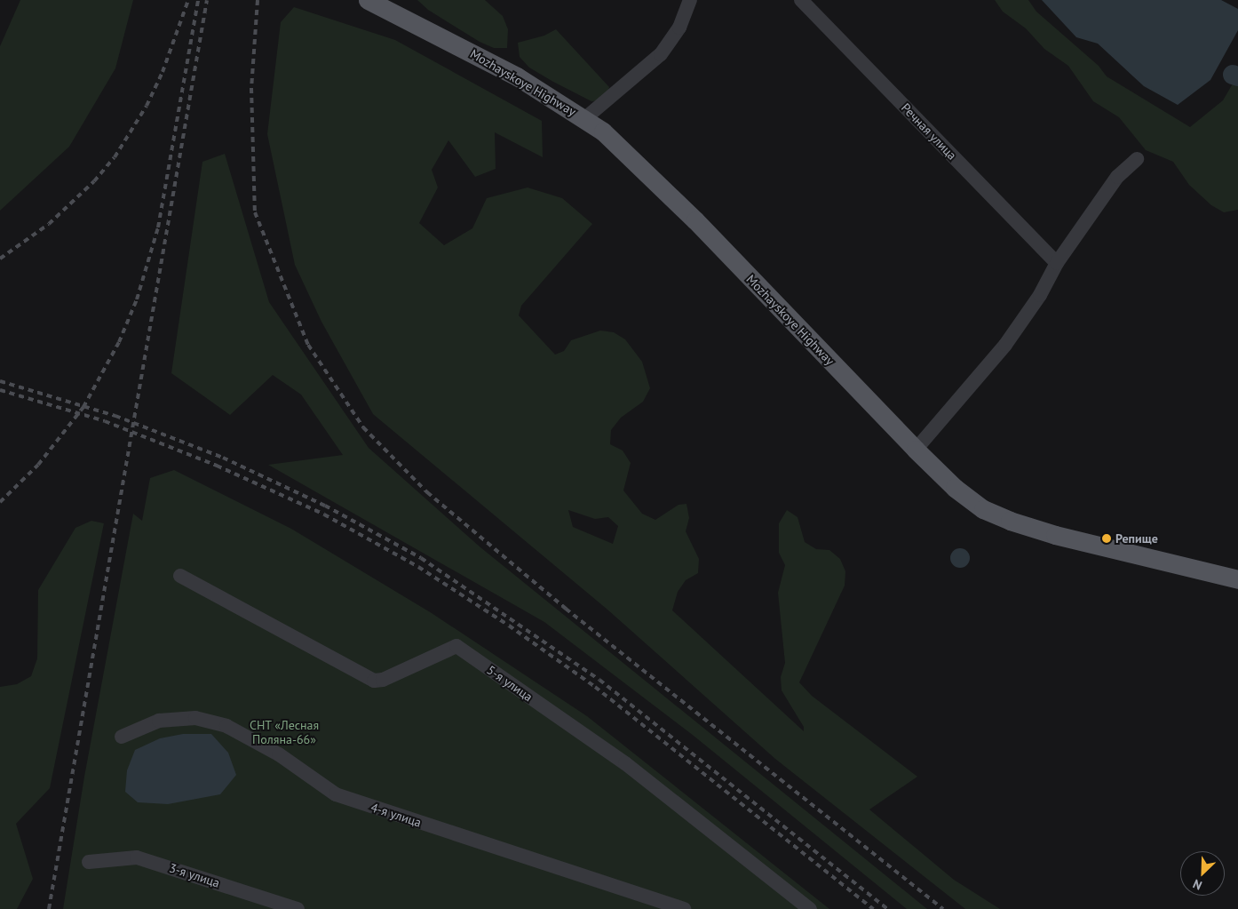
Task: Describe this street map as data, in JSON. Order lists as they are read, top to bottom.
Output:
{
  "streets": {
    "main road": ["Mozhayskoye Highway"],
    "street": [
      "Речная улица",
      "5-я улица",
      "4-я улица",
      "3-я улица"
    ]
  },
  "parks": ["СНТ «Лесная Поляна-66»"],
  "places": ["Репище"],
  "north": "bottom left"
}
